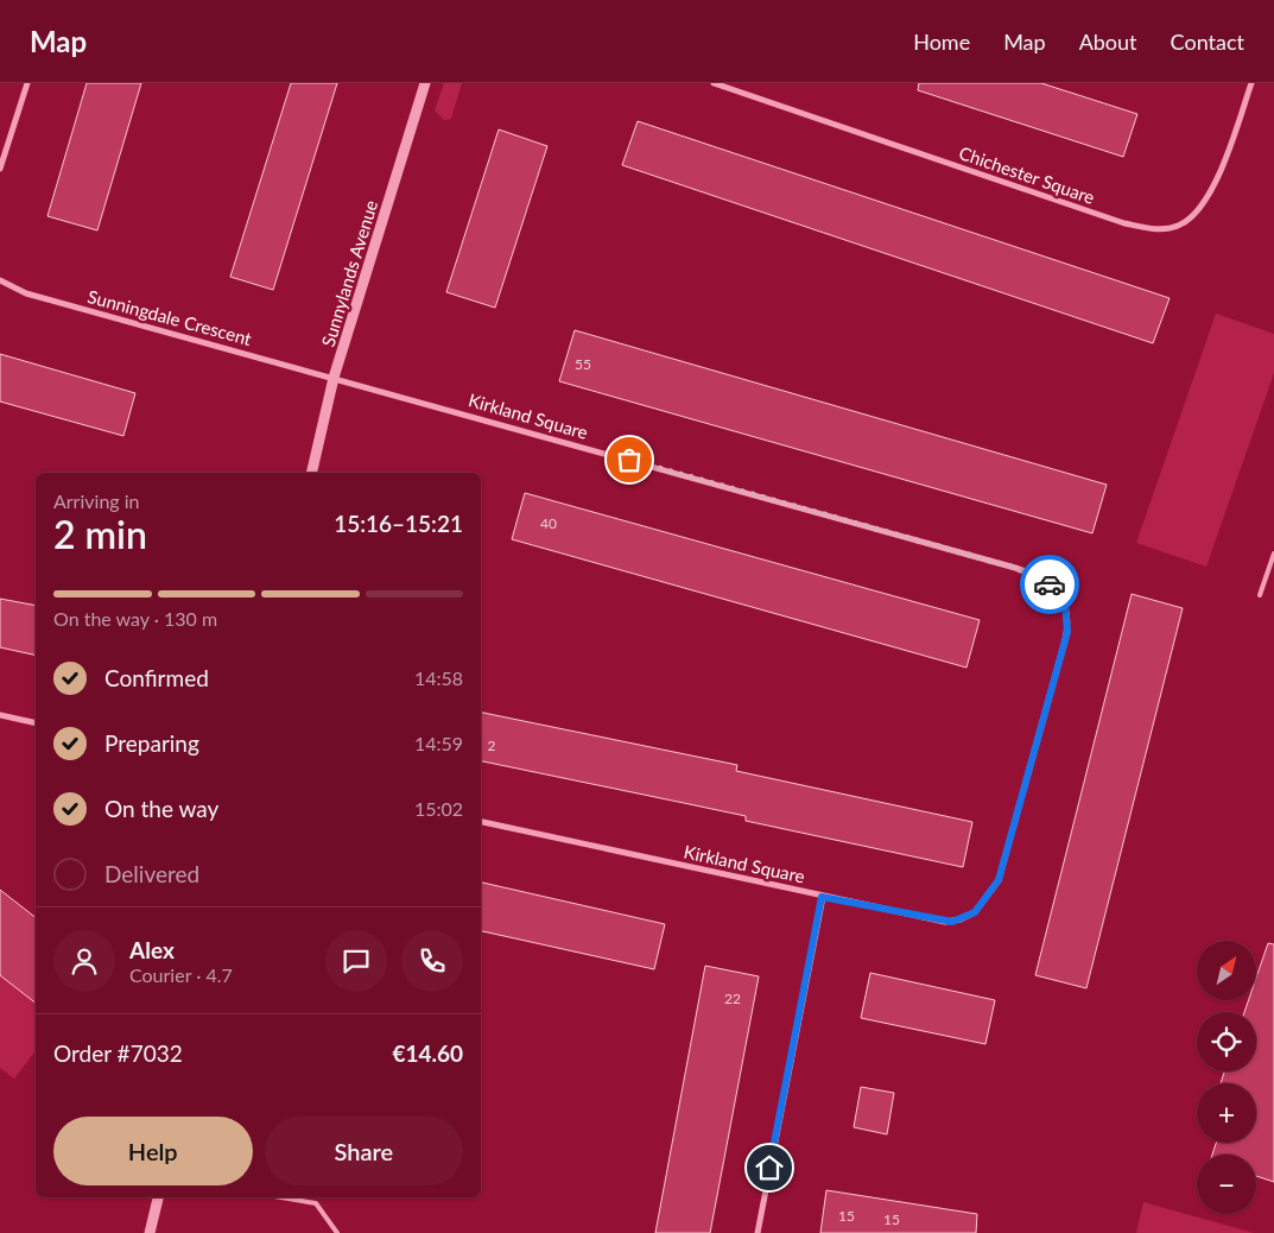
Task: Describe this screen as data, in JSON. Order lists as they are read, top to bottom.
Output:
{
  "streets": {
    "street": [
      "Chichester Square",
      "Sunnylands Avenue",
      "Sunningdale Crescent",
      "Kirkland Square"
    ]
  },
  "crossings": [
    ["Sunnylands Avenue", "Sunningdale Crescent"],
    ["Sunnylands Avenue", "Kirkland Square"],
    ["Sunningdale Crescent", "Kirkland Square"]
  ],
  "house_numbers": [
    "55",
    "40",
    "2",
    "22",
    "15",
    "15"
  ],
  "north": "top right",
  "page": {
    "header": "Map",
    "nav": [
      "Home",
      "Map",
      "About",
      "Contact"
    ],
    "heading": ["2 min", "Arriving in", "15:16–15:21"],
    "panel": [
      "Alex",
      "Courier · 4.7",
      "Order #7032",
      "€14.60"
    ],
    "bar": "On the way · 130 m",
    "list": [
      ["Confirmed", "14:58"],
      ["Preparing", "14:59"],
      ["On the way", "15:02"],
      "Delivered"
    ],
    "map_buttons": ["+", "−"],
    "buttons": ["Help", "Share"]
  }
}
